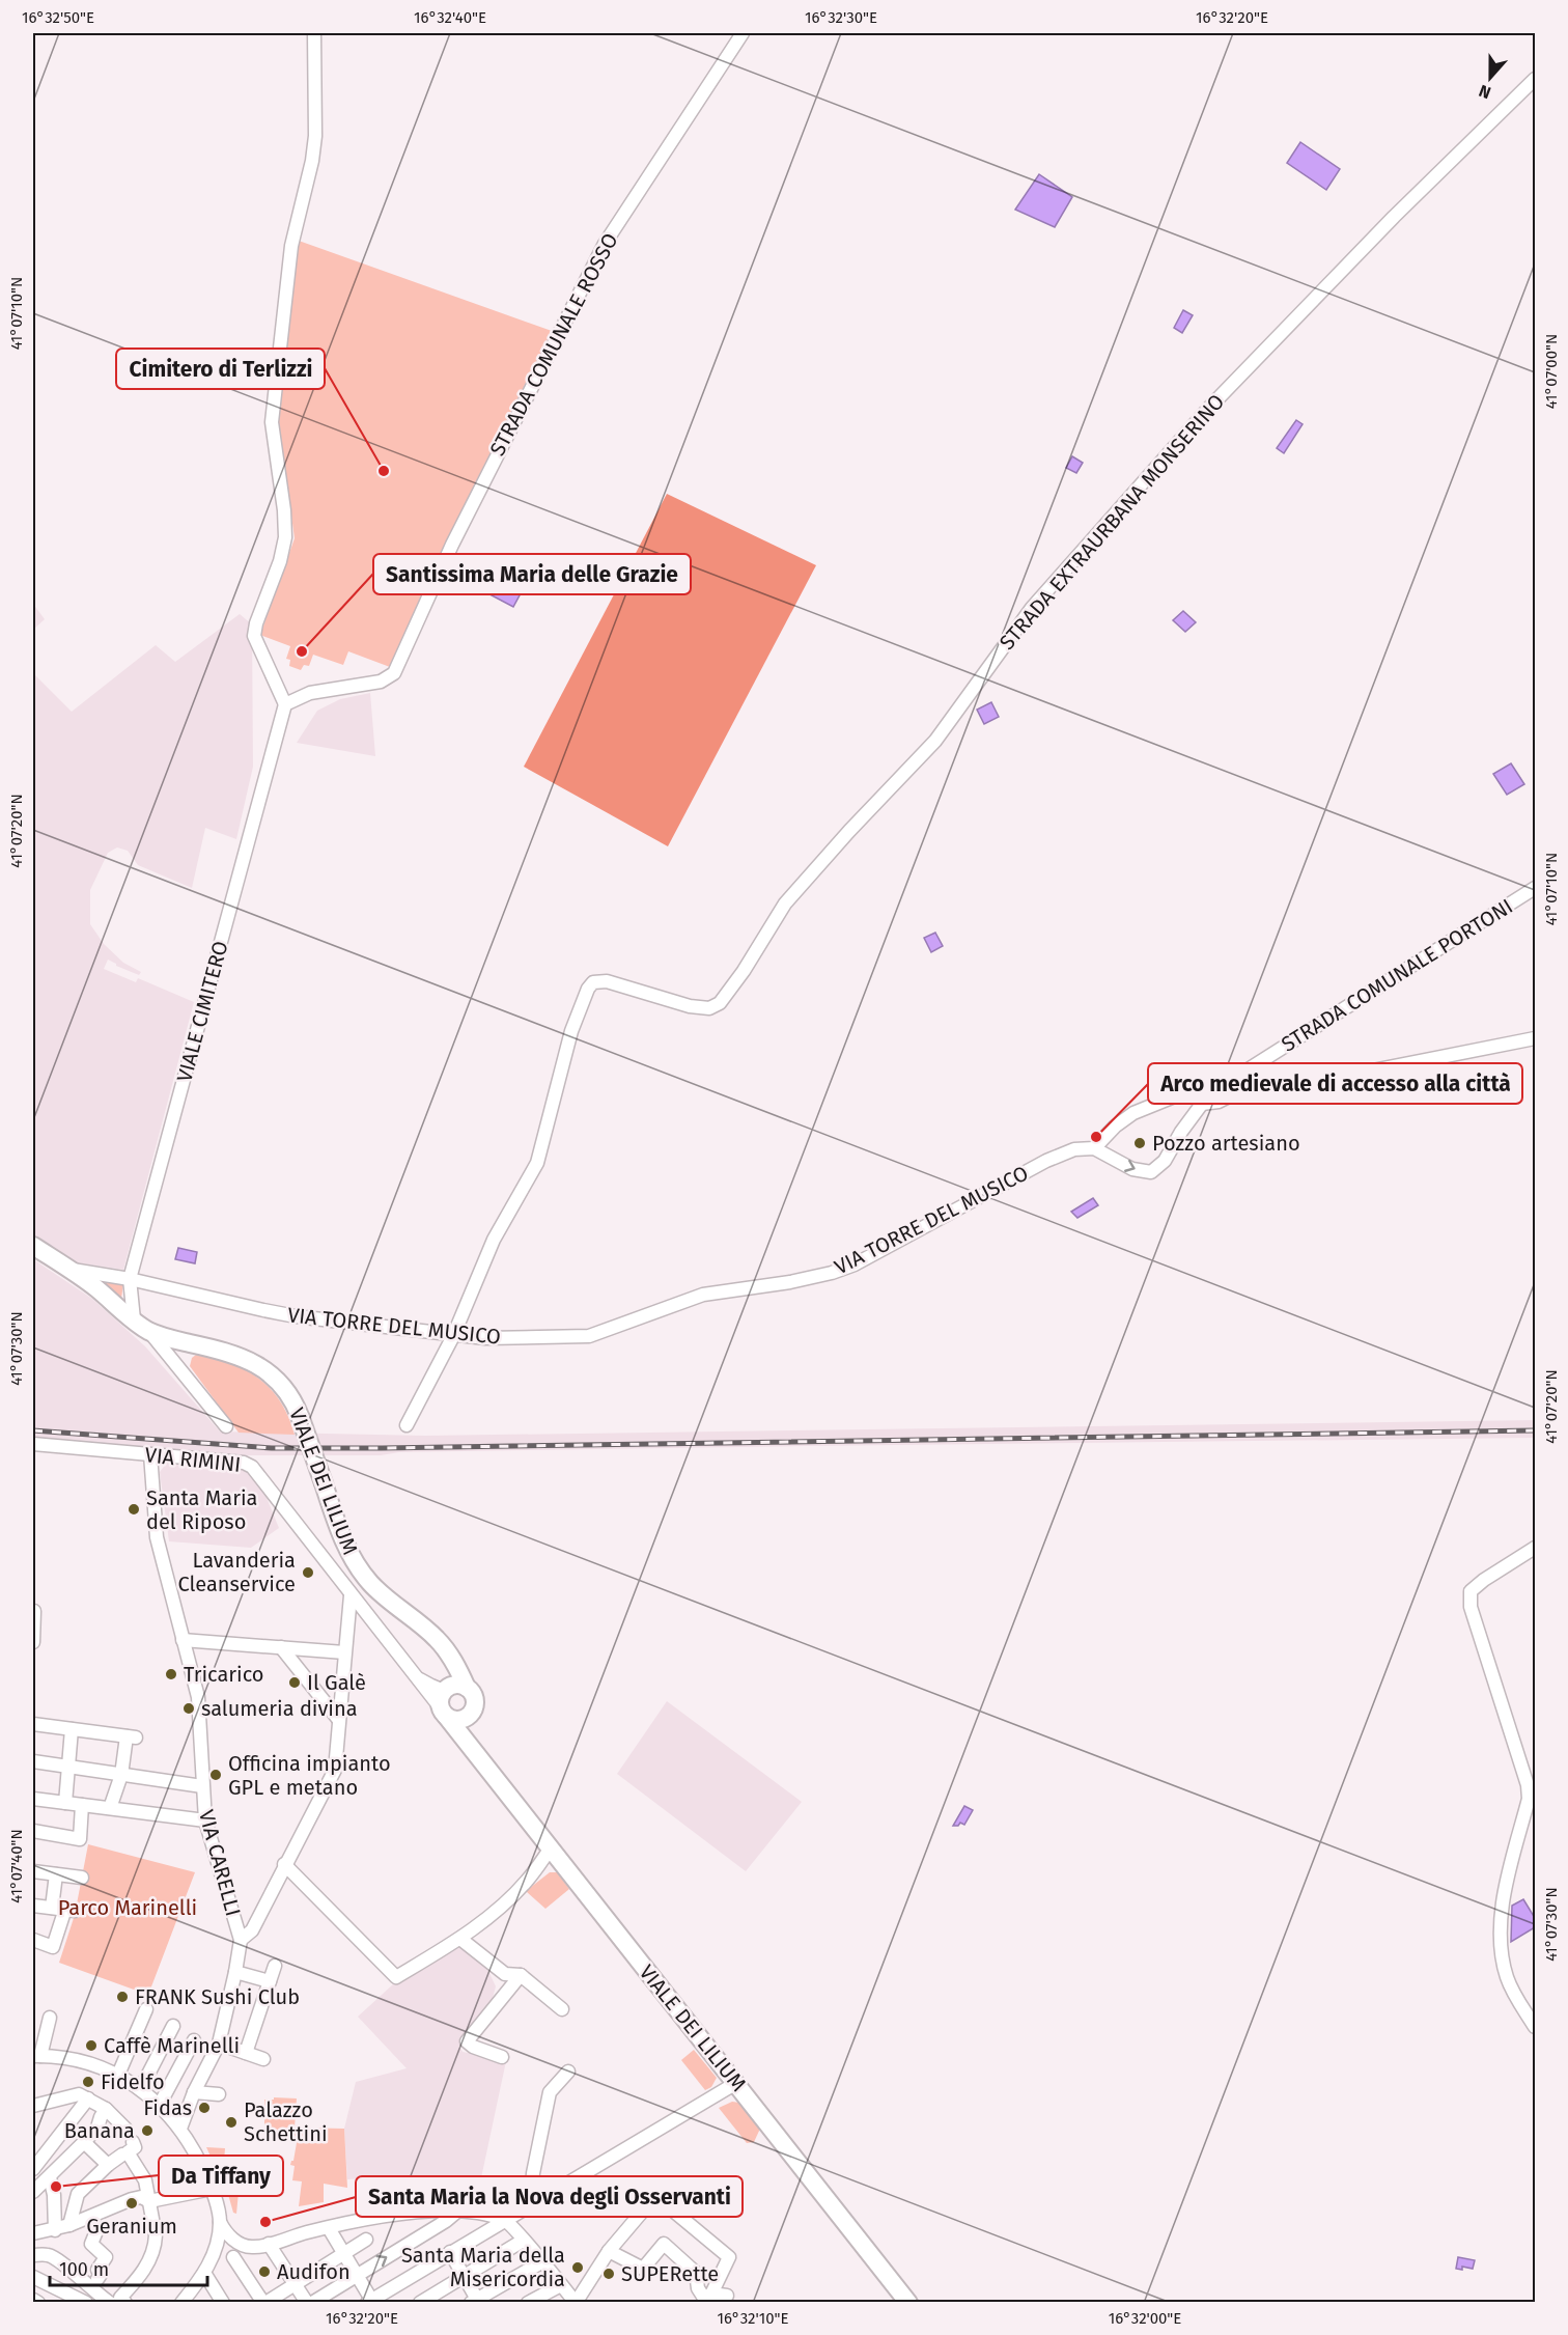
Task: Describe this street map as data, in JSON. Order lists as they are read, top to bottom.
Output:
{
  "streets": {
    "main road": ["VIALE DEI LILIUM"],
    "street": [
      "STRADA COMUNALE ROSSO",
      "STRADA EXTRAURBANA MONSERINO",
      "STRADA COMUNALE PORTONI",
      "VIALE CIMITERO",
      "VIA TORRE DEL MUSICO",
      "VIA RIMINI",
      "VIA CARELLI"
    ]
  },
  "crossings": [
    ["STRADA COMUNALE ROSSO", "VIALE CIMITERO"],
    ["STRADA EXTRAURBANA MONSERINO", "VIA TORRE DEL MUSICO"],
    ["STRADA COMUNALE PORTONI", "VIA TORRE DEL MUSICO"],
    ["VIALE CIMITERO", "VIA TORRE DEL MUSICO"],
    ["VIALE CIMITERO", "VIALE DEI LILIUM"],
    ["VIA TORRE DEL MUSICO", "VIALE DEI LILIUM"],
    ["VIA RIMINI", "VIALE DEI LILIUM"],
    ["VIA RIMINI", "VIA CARELLI"]
  ],
  "parks": ["Parco Marinelli"],
  "places": [
    "Cimitero di Terlizzi",
    "Santissima Maria delle Grazie",
    "Arco medievale di accesso alla città",
    "Pozzo artesiano",
    "Santa Maria del Riposo",
    "Lavanderia Cleanservice",
    "Tricarico",
    "Il Galè",
    "salumeria divina",
    "Officina impianto GPL e metano",
    "FRANK Sushi Club",
    "Caffè Marinelli",
    "Fidelfo",
    "Fidas",
    "Palazzo Schettini",
    "Banana",
    "Da Tiffany",
    "Geranium",
    "Santa Maria la Nova degli Osservanti",
    "Santa Maria della Misericordia",
    "Audifon",
    "SUPERette"
  ],
  "scale_bar": "100 m",
  "north": "bottom",
  "coordinates": [
    "16°32'50\"E",
    "16°32'40\"E",
    "16°32'30\"E",
    "16°32'20\"E",
    "41°07'10\"N",
    "41°07'00\"N",
    "41°07'20\"N",
    "41°07'30\"N",
    "41°07'40\"N",
    "16°32'10\"E",
    "16°32'00\"E"
  ]
}
